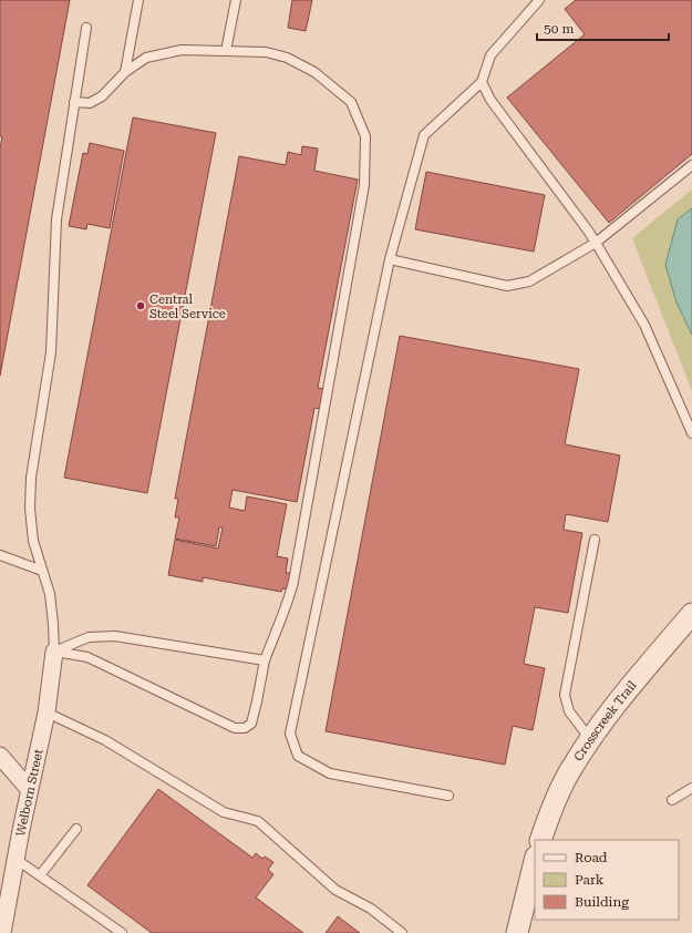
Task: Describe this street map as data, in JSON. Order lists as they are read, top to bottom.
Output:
{
  "streets": {
    "street": ["Crosscreek Trail", "Welborn Street"]
  },
  "places": ["Central Steel Service"],
  "legend": ["Road", "Park", "Building"],
  "scale_bar": "50 m"
}
